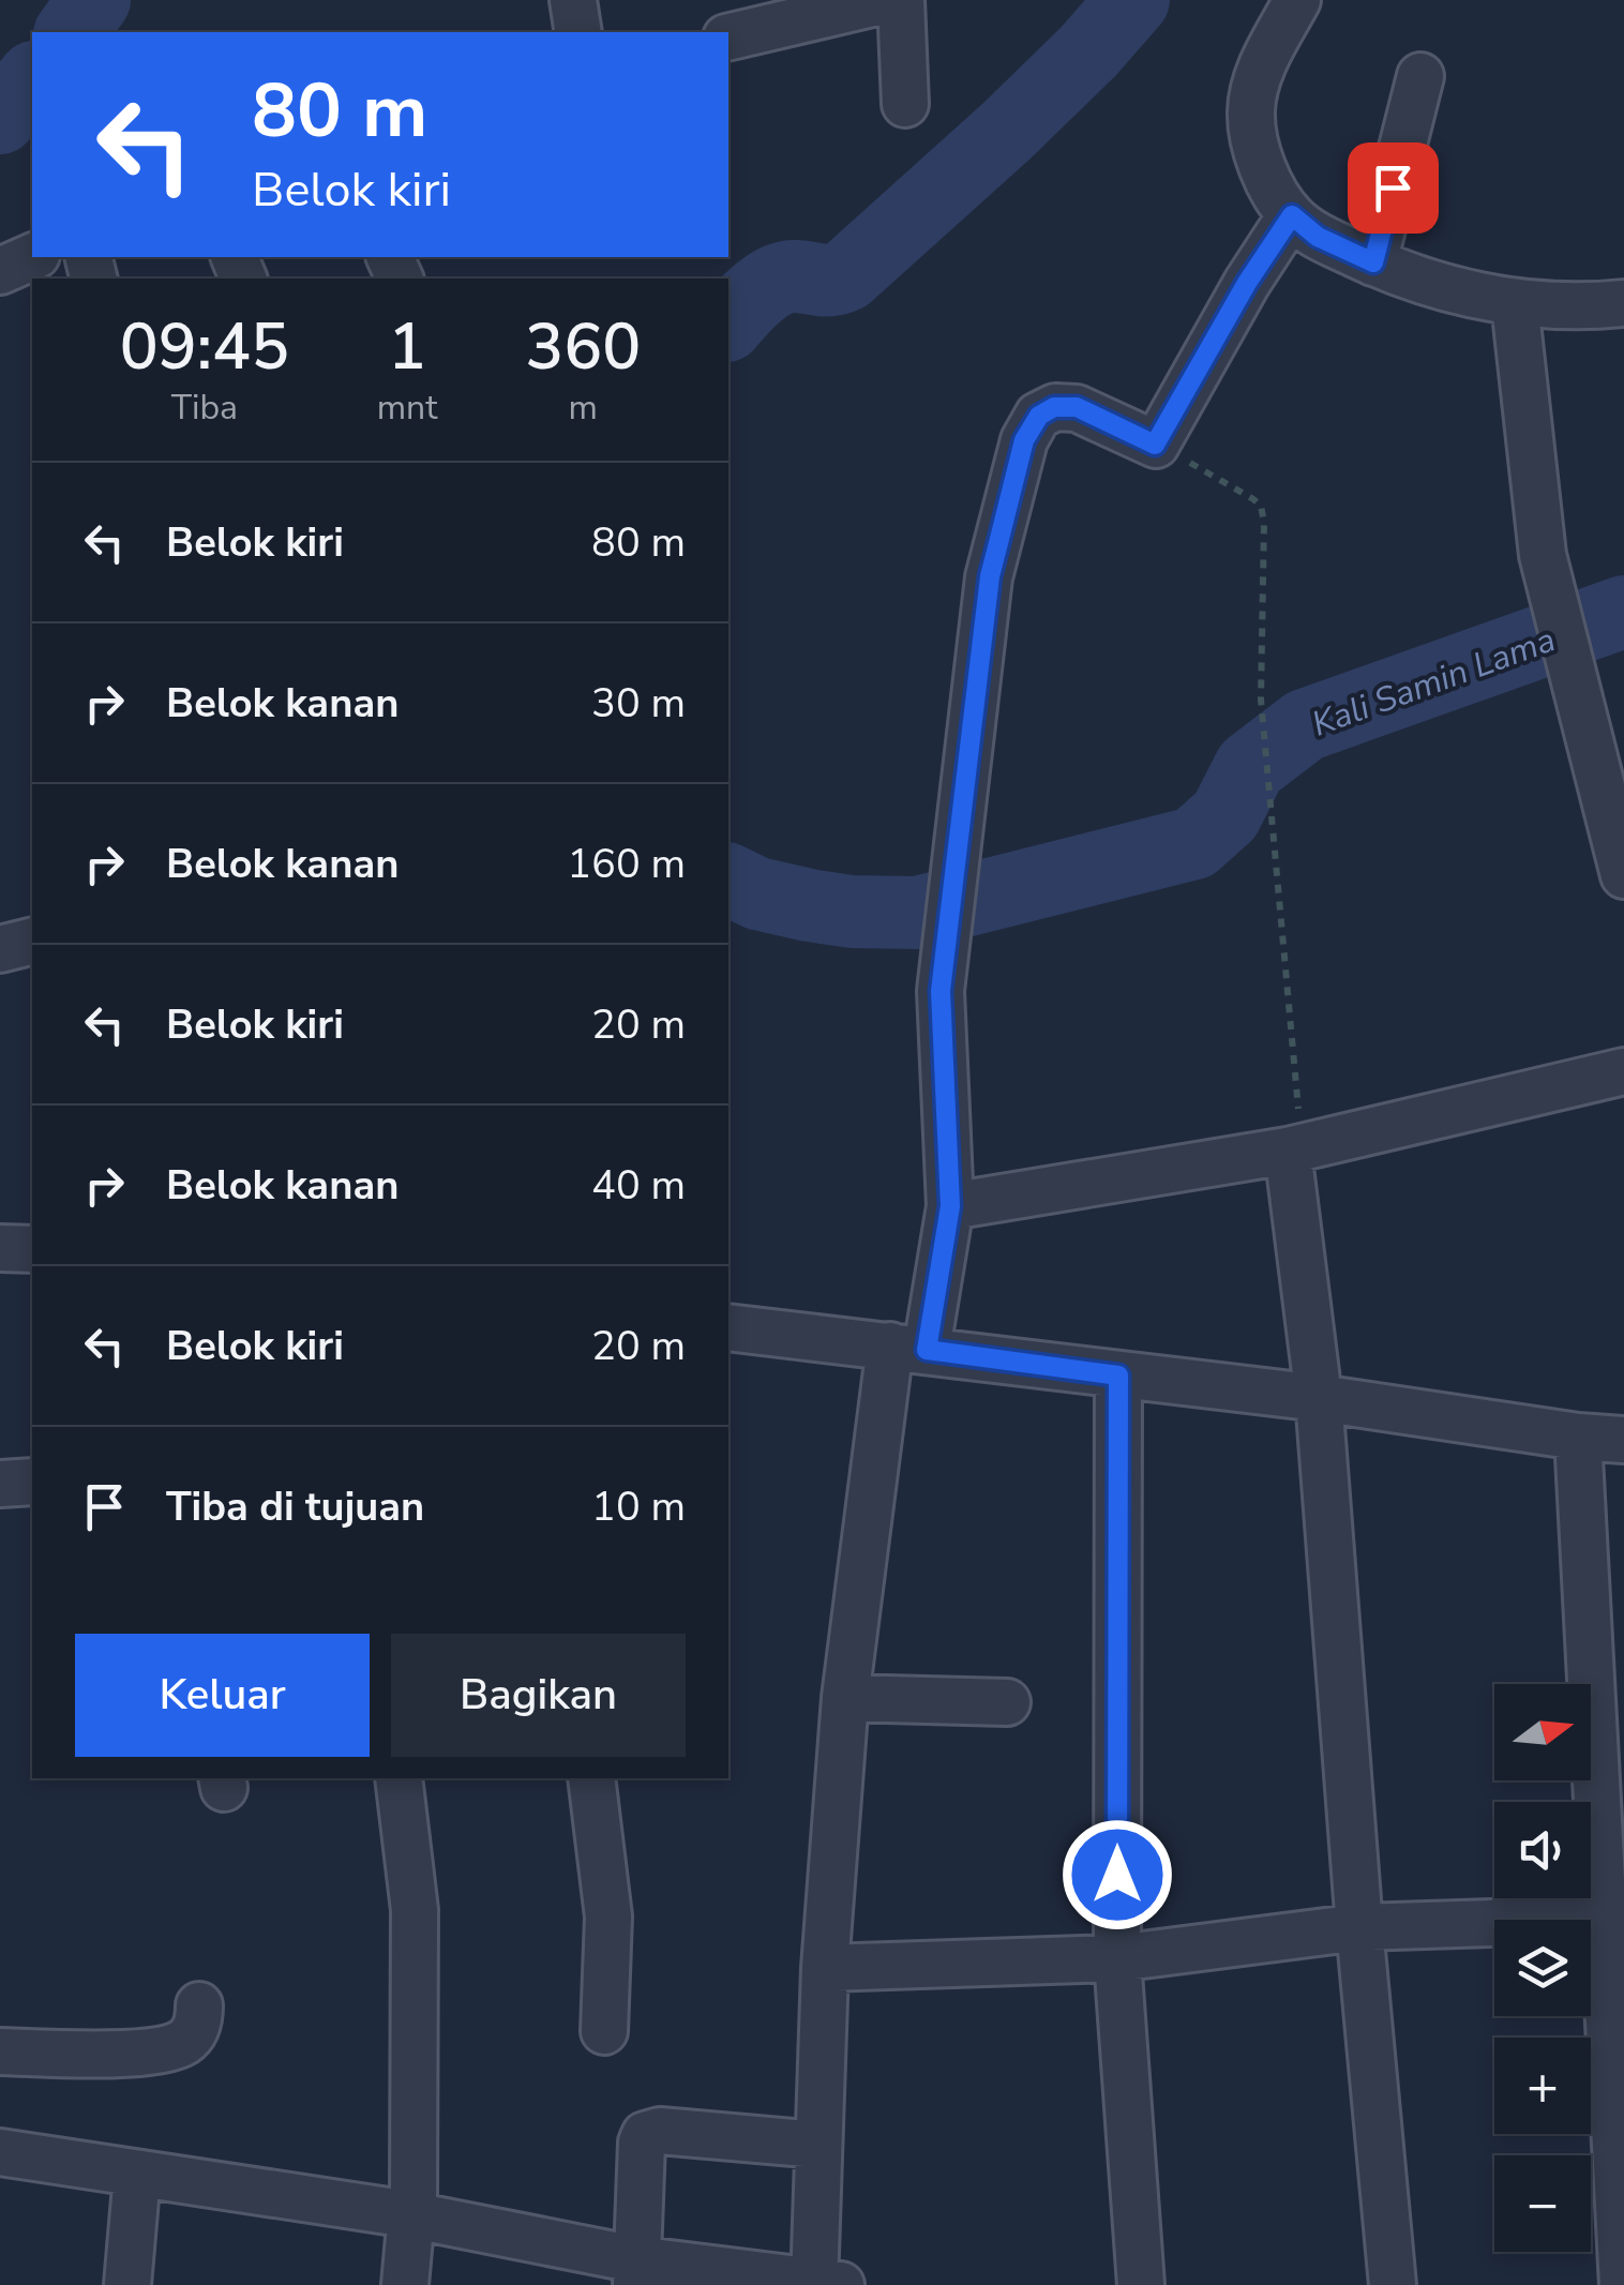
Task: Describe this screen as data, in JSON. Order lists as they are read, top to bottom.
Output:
{
  "water": ["Kali Samin Lama"],
  "north": "right",
  "page": {
    "turn": ["80 m", "Belok kiri"],
    "eta": [
      "09:45",
      "Tiba",
      "1",
      "mnt",
      "360",
      "m"
    ],
    "list": [
      {
        "name": "Belok kiri",
        "value": "80 m"
      },
      {
        "name": "Belok kanan",
        "value": "30 m"
      },
      {
        "name": "Belok kanan",
        "value": "160 m"
      },
      {
        "name": "Belok kiri",
        "value": "20 m"
      },
      {
        "name": "Belok kanan",
        "value": "40 m"
      },
      {
        "name": "Belok kiri",
        "value": "20 m"
      },
      {
        "name": "Tiba di tujuan",
        "value": "10 m"
      }
    ],
    "buttons": ["Keluar", "Bagikan"],
    "map_buttons": ["+", "−"]
  }
}
